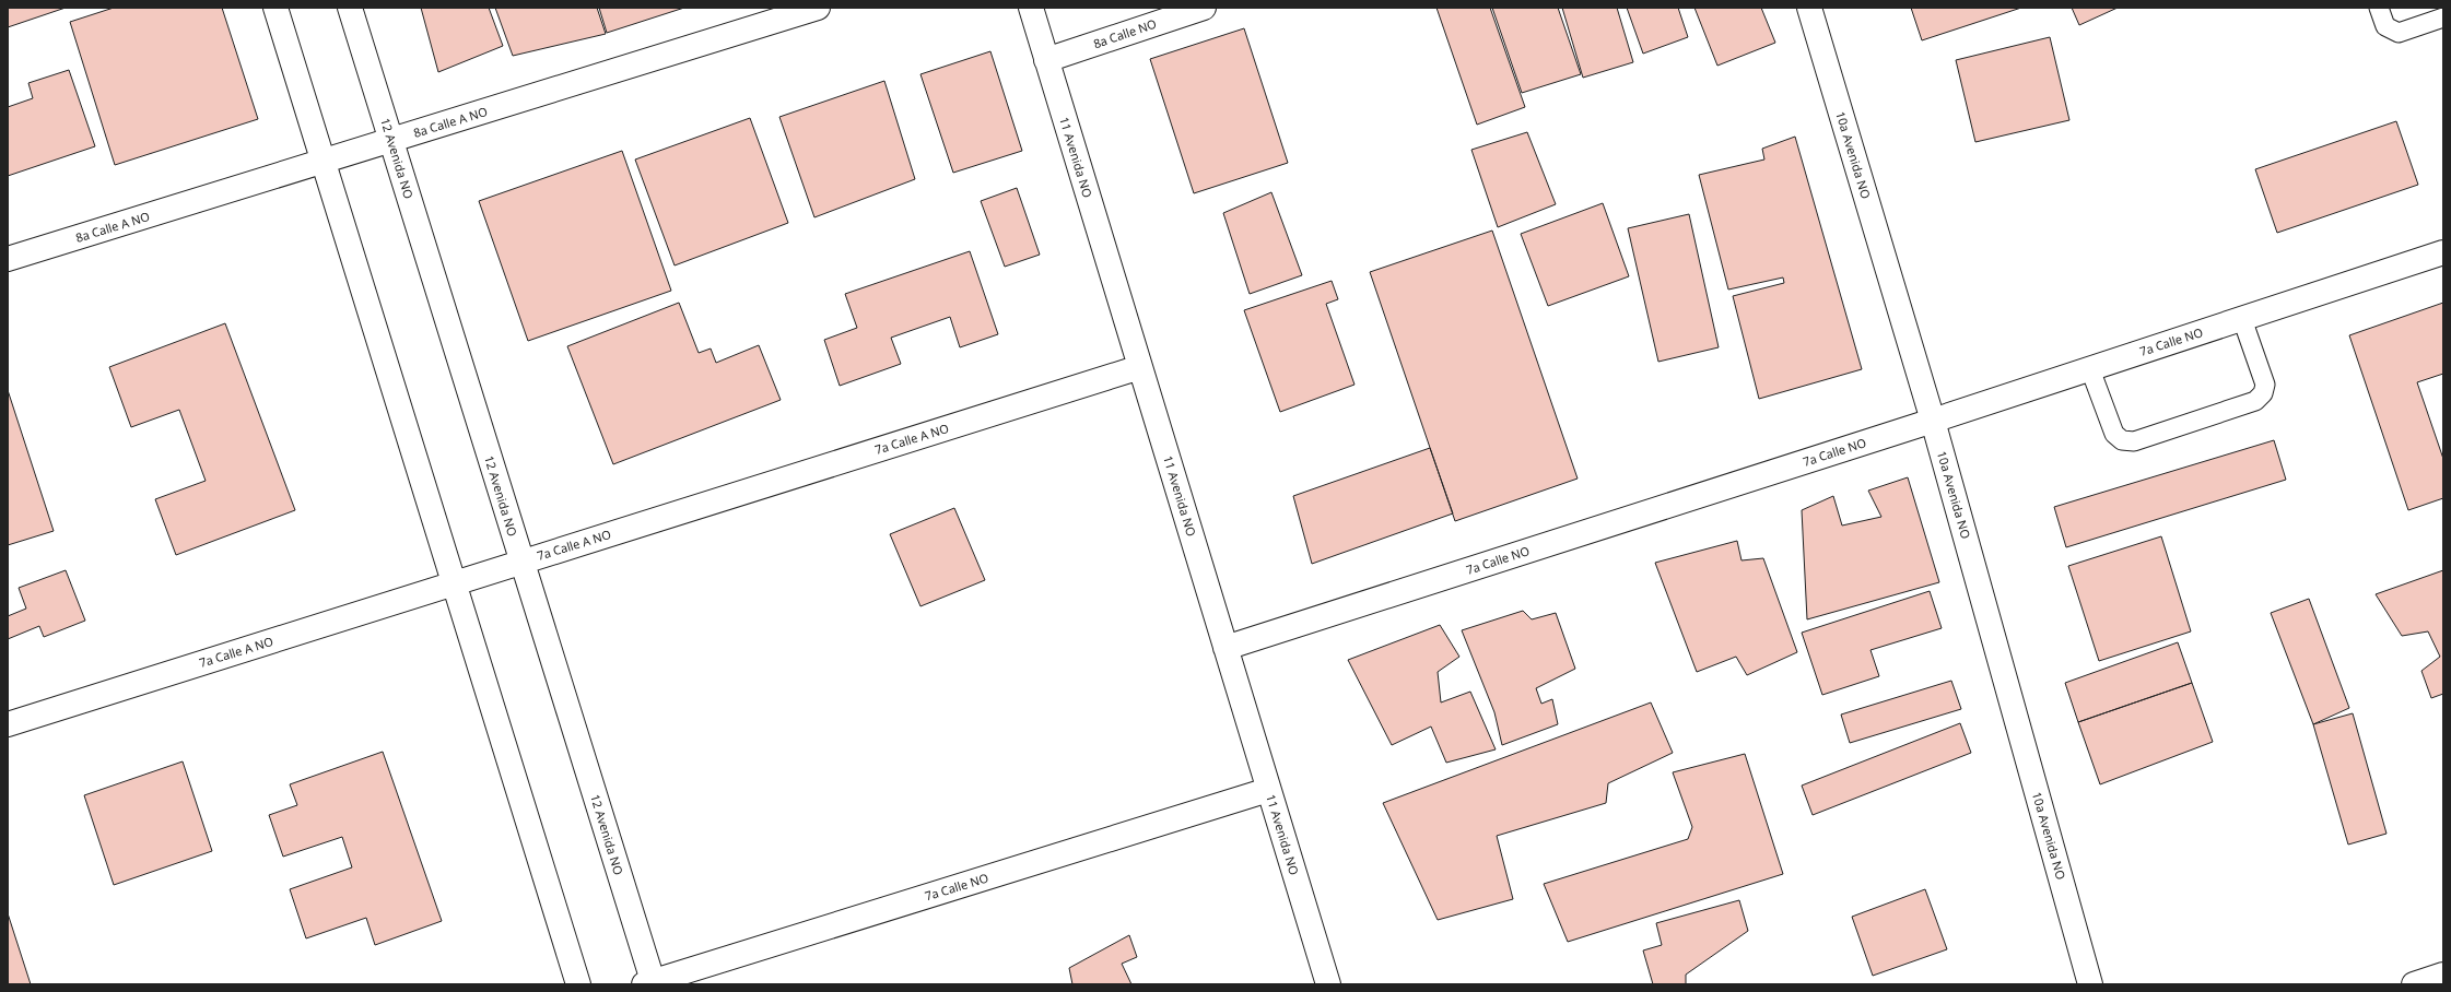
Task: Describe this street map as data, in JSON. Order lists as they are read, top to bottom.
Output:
{
  "streets": {
    "street": [
      "8a Calle NO",
      "8a Calle A NO",
      "10a Avenida NO",
      "11 Avenida NO",
      "12 Avenida NO",
      "7a Calle NO",
      "7a Calle A NO"
    ]
  },
  "crossings": [
    ["8a Calle NO", "11 Avenida NO"],
    ["8a Calle A NO", "12 Avenida NO"],
    ["10a Avenida NO", "7a Calle NO"],
    ["11 Avenida NO", "7a Calle NO"],
    ["11 Avenida NO", "7a Calle A NO"],
    ["12 Avenida NO", "7a Calle NO"],
    ["12 Avenida NO", "7a Calle A NO"]
  ]
}
